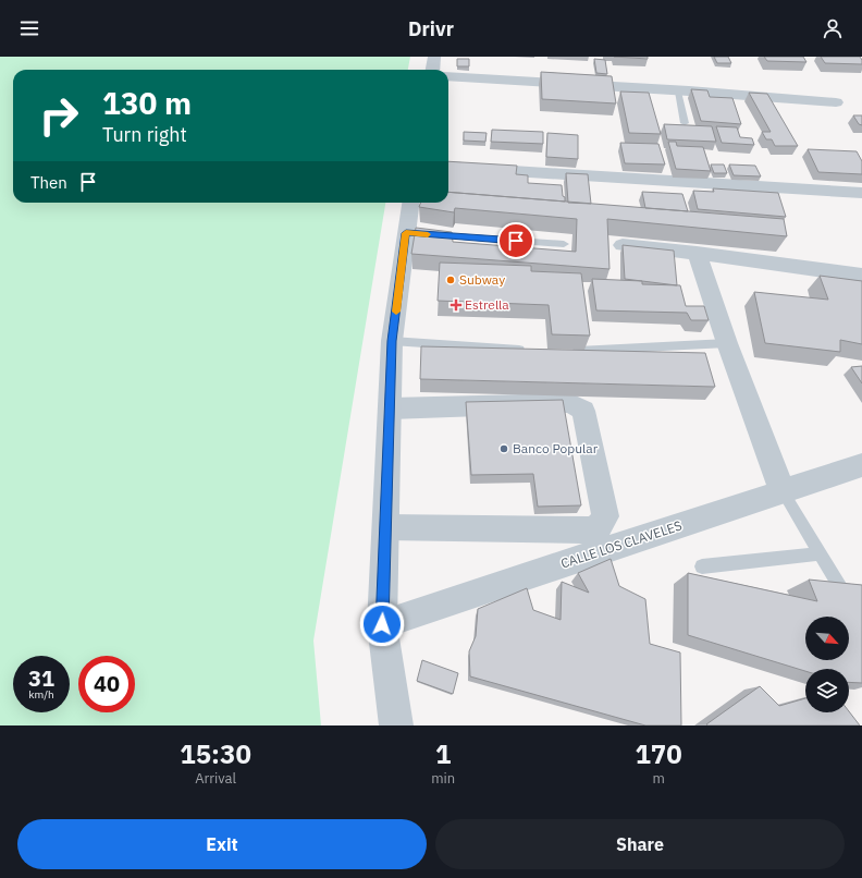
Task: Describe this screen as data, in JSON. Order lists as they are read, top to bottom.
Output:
{
  "streets": {
    "street": ["CALLE LOS CLAVELES"]
  },
  "places": {
    "other": ["Subway", "Banco Popular"],
    "health": ["Estrella"]
  },
  "north": "bottom right",
  "page": {
    "header": "Drivr",
    "turn": ["130 m", "Turn right"],
    "then": "Then",
    "speed": "31 km/h",
    "limit": "40",
    "eta": [
      "15:30",
      "Arrival",
      "1",
      "min",
      "170",
      "m"
    ],
    "buttons": ["Exit", "Share"]
  }
}
